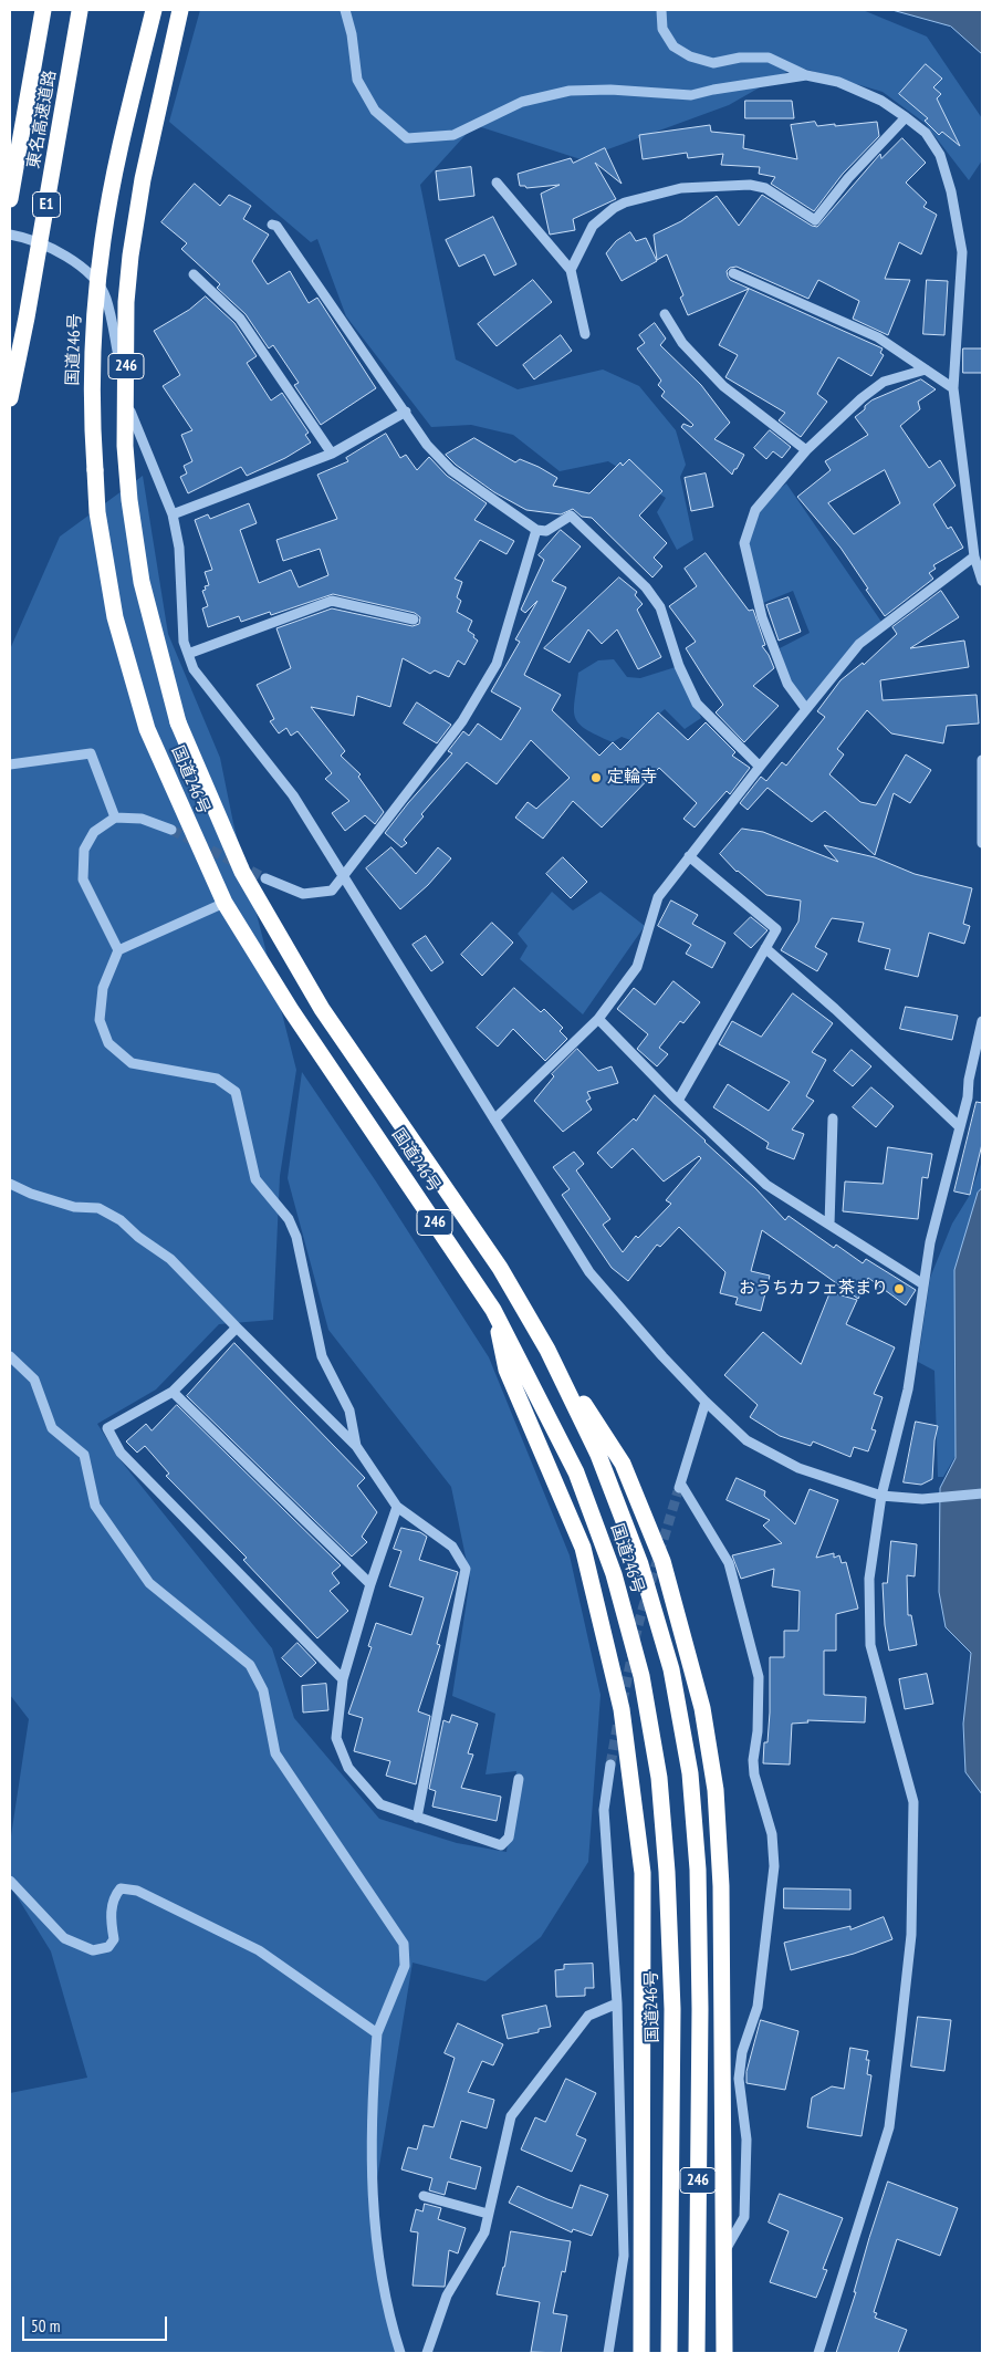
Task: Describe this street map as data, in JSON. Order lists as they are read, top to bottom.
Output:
{
  "streets": {
    "highway": [
      "東名高速道路",
      "E1",
      "国道246号",
      "246"
    ]
  },
  "places": ["定輪寺", "おうちカフェ茶まり"],
  "scale_bar": "50 m"
}
